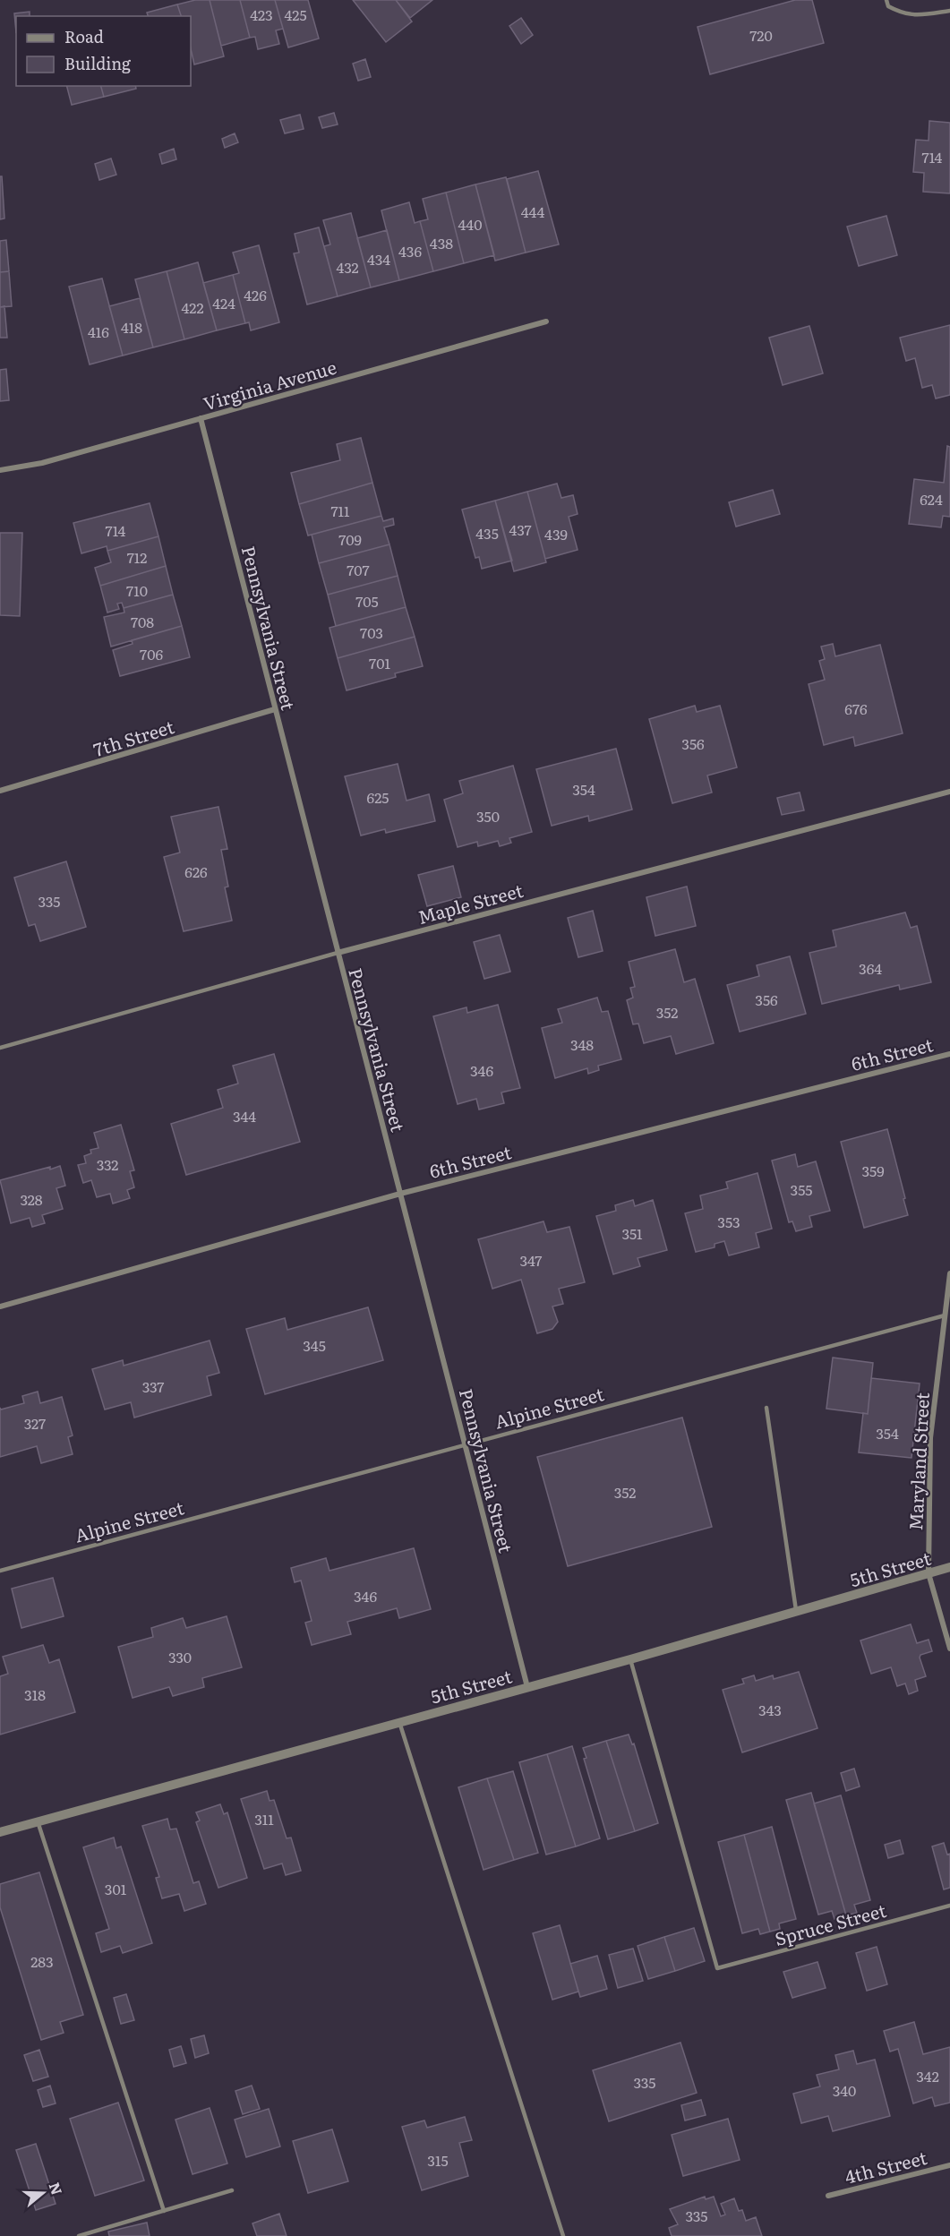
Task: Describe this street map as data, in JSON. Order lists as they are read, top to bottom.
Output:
{
  "streets": {
    "street": [
      "Virginia Avenue",
      "Pennsylvania Street",
      "7th Street",
      "Maple Street",
      "6th Street",
      "Maryland Street",
      "5th Street",
      "4th Street"
    ],
    "lane": ["Alpine Street", "Spruce Street"]
  },
  "crossings": [
    ["Virginia Avenue", "Pennsylvania Street"],
    ["Pennsylvania Street", "7th Street"],
    ["Pennsylvania Street", "Maple Street"],
    ["Pennsylvania Street", "6th Street"],
    ["Pennsylvania Street", "Alpine Street"],
    ["Pennsylvania Street", "5th Street"],
    ["Alpine Street", "Maryland Street"],
    ["Maryland Street", "5th Street"],
    ["5th Street", "Spruce Street"]
  ],
  "house_numbers": [
    "423",
    "425",
    "720",
    "714",
    "444",
    "440",
    "438",
    "436",
    "434",
    "432",
    "426",
    "424",
    "422",
    "418",
    "416",
    "624",
    "711",
    "437",
    "714",
    "435",
    "439",
    "709",
    "712",
    "707",
    "710",
    "705",
    "708",
    "703",
    "706",
    "701",
    "676",
    "356",
    "354",
    "625",
    "350",
    "626",
    "335",
    "364",
    "356",
    "352",
    "348",
    "346",
    "344",
    "332",
    "359",
    "355",
    "328",
    "353",
    "351",
    "347",
    "345",
    "337",
    "327",
    "354",
    "352",
    "346",
    "330",
    "318",
    "343",
    "311",
    "301",
    "283",
    "342",
    "335",
    "340",
    "315",
    "335"
  ],
  "legend": ["Road", "Building"],
  "north": "right"
}
